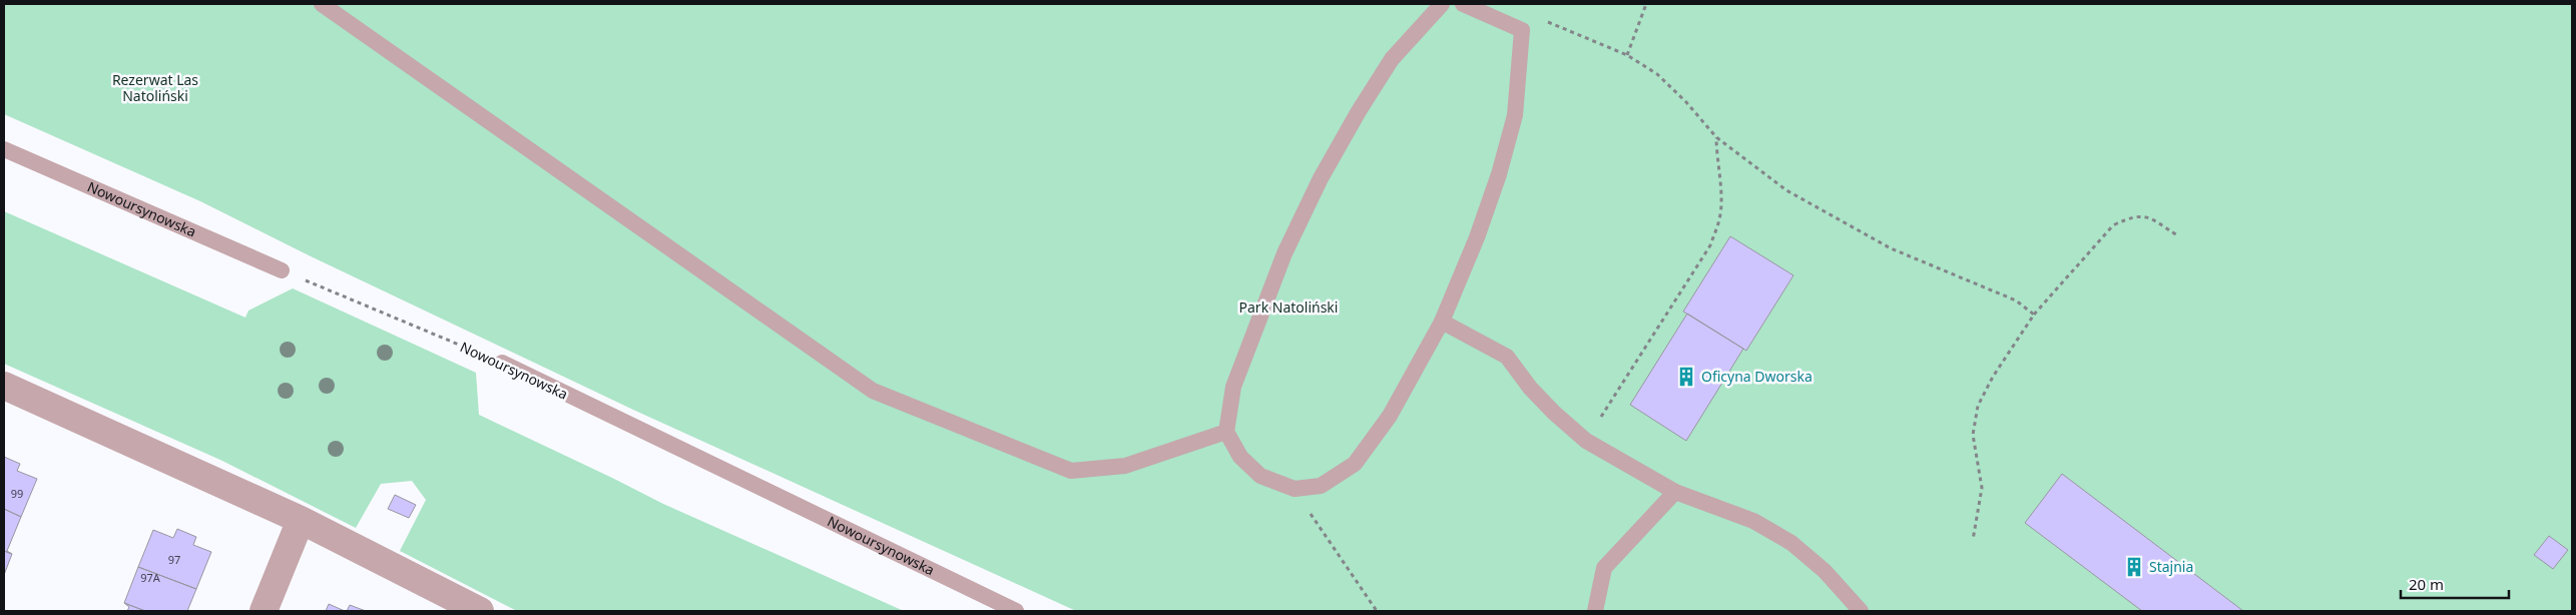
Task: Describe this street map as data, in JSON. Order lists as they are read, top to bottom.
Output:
{
  "streets": {
    "lane": ["Nowoursynowska"]
  },
  "parks": ["Rezerwat Las Natoliński", "Park Natoliński"],
  "places": {
    "building": ["Oficyna Dworska", "Stajnia"]
  },
  "house_numbers": ["99", "97", "97A"],
  "scale_bar": "20 m"
}
